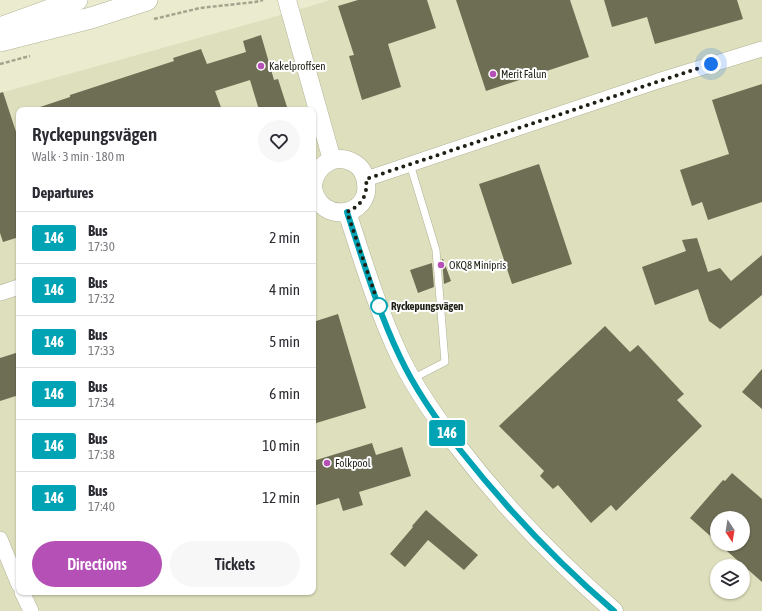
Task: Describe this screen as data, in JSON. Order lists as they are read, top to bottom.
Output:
{
  "places": [
    "Kakelproffsen",
    "Merit Falun",
    "OKQ8 Minipris",
    "Ryckepungsvägen",
    "Folkpool"
  ],
  "lines": ["bus line 146"],
  "north": "bottom",
  "page": {
    "on_map": "146",
    "heading": [
      ["Ryckepungsvägen", "Walk · 3 min · 180 m"],
      "Departures"
    ],
    "list": [
      {
        "mark": "146",
        "name": "Bus",
        "note": "17:30",
        "value": "2 min"
      },
      {
        "mark": "146",
        "name": "Bus",
        "note": "17:32",
        "value": "4 min"
      },
      {
        "mark": "146",
        "name": "Bus",
        "note": "17:33",
        "value": "5 min"
      },
      {
        "mark": "146",
        "name": "Bus",
        "note": "17:34",
        "value": "6 min"
      },
      {
        "mark": "146",
        "name": "Bus",
        "note": "17:38",
        "value": "10 min"
      },
      {
        "mark": "146",
        "name": "Bus",
        "note": "17:40",
        "value": "12 min"
      }
    ],
    "buttons": ["Directions", "Tickets"]
  }
}
